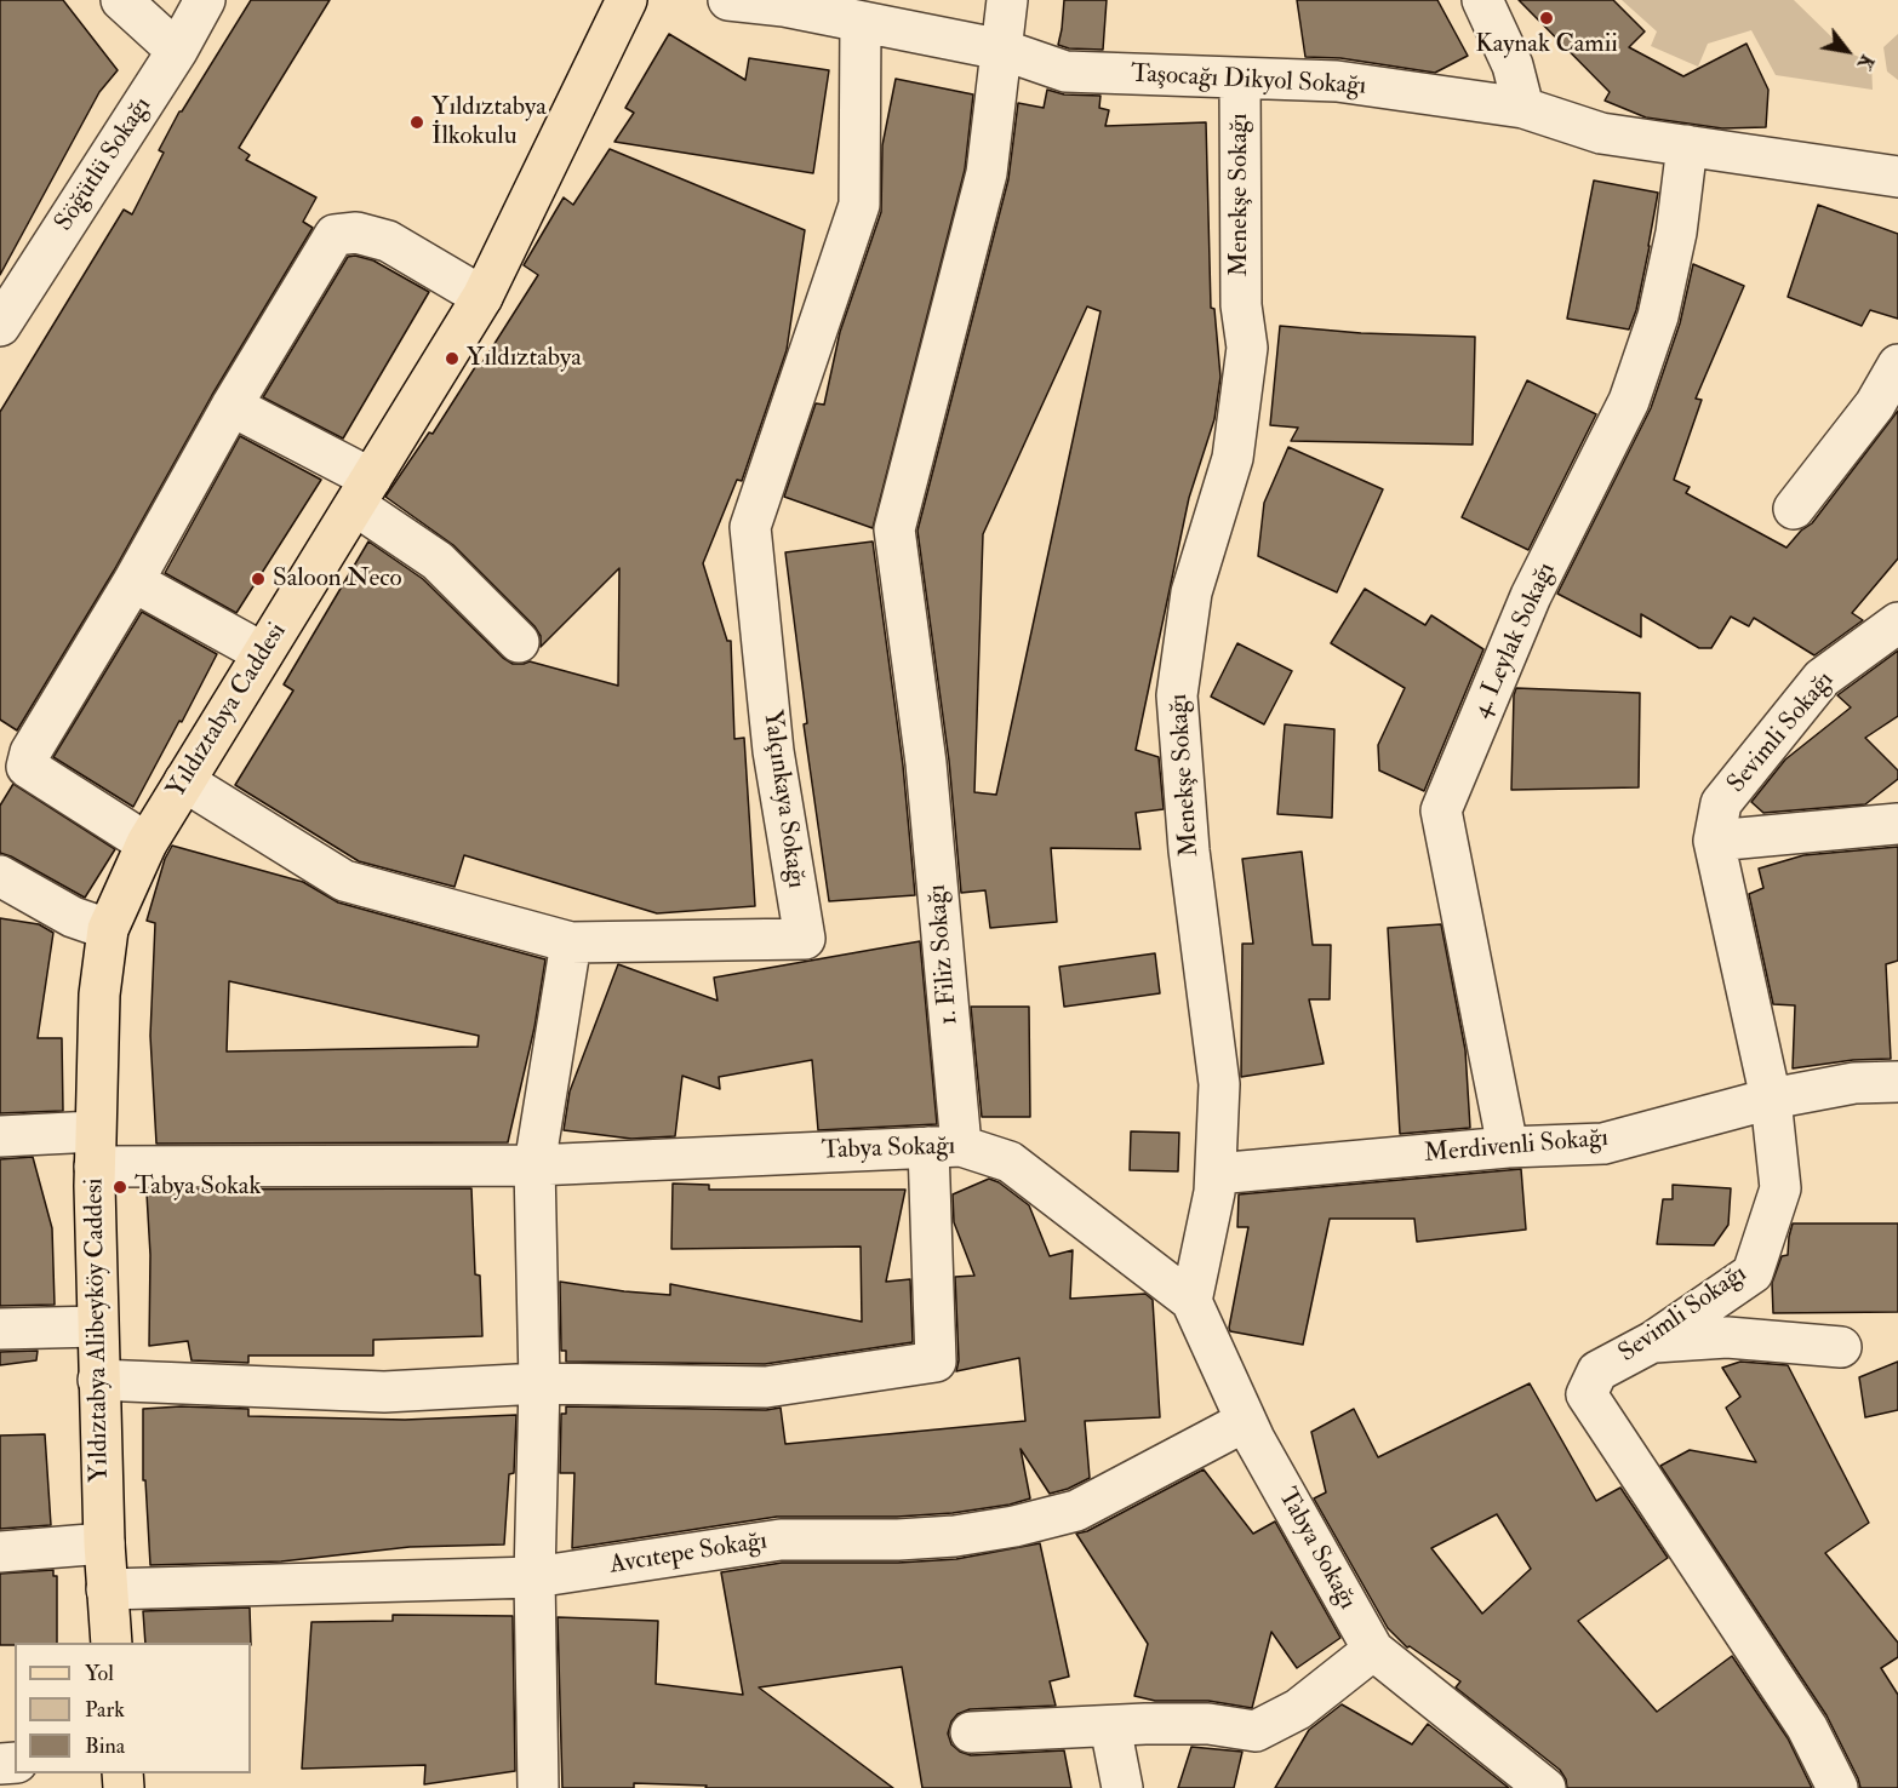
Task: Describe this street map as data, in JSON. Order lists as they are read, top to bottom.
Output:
{
  "streets": {
    "main road": ["Yıldıztabya Caddesi", "Yıldıztabya Alibeyköy Caddesi"],
    "street": [
      "Taşocağı Dikyol Sokağı",
      "Söğütlü Sokağı",
      "Menekşe Sokağı",
      "4. Leylak Sokağı",
      "Sevimli Sokağı",
      "Yalçınkaya Sokağı",
      "1. Filiz Sokağı",
      "Merdivenli Sokağı",
      "Tabya Sokağı",
      "Avcıtepe Sokağı"
    ]
  },
  "crossings": [
    ["Taşocağı Dikyol Sokağı", "Menekşe Sokağı"],
    ["Taşocağı Dikyol Sokağı", "4. Leylak Sokağı"],
    ["Taşocağı Dikyol Sokağı", "Yalçınkaya Sokağı"],
    ["Taşocağı Dikyol Sokağı", "1. Filiz Sokağı"],
    ["Menekşe Sokağı", "Merdivenli Sokağı"],
    ["Menekşe Sokağı", "Tabya Sokağı"],
    ["4. Leylak Sokağı", "Merdivenli Sokağı"],
    ["Yıldıztabya Caddesi", "Yalçınkaya Sokağı"],
    ["Yıldıztabya Caddesi", "Yıldıztabya Alibeyköy Caddesi"],
    ["Sevimli Sokağı", "Merdivenli Sokağı"],
    ["1. Filiz Sokağı", "Tabya Sokağı"],
    ["Tabya Sokağı", "Yıldıztabya Alibeyköy Caddesi"],
    ["Tabya Sokağı", "Avcıtepe Sokağı"],
    ["Yıldıztabya Alibeyköy Caddesi", "Avcıtepe Sokağı"]
  ],
  "places": [
    "Kaynak Camii",
    "Yıldıztabya İlkokulu",
    "Yıldıztabya",
    "Saloon Neco",
    "Tabya Sokak"
  ],
  "legend": ["Yol", "Park", "Bina"],
  "north": "bottom right"
}
